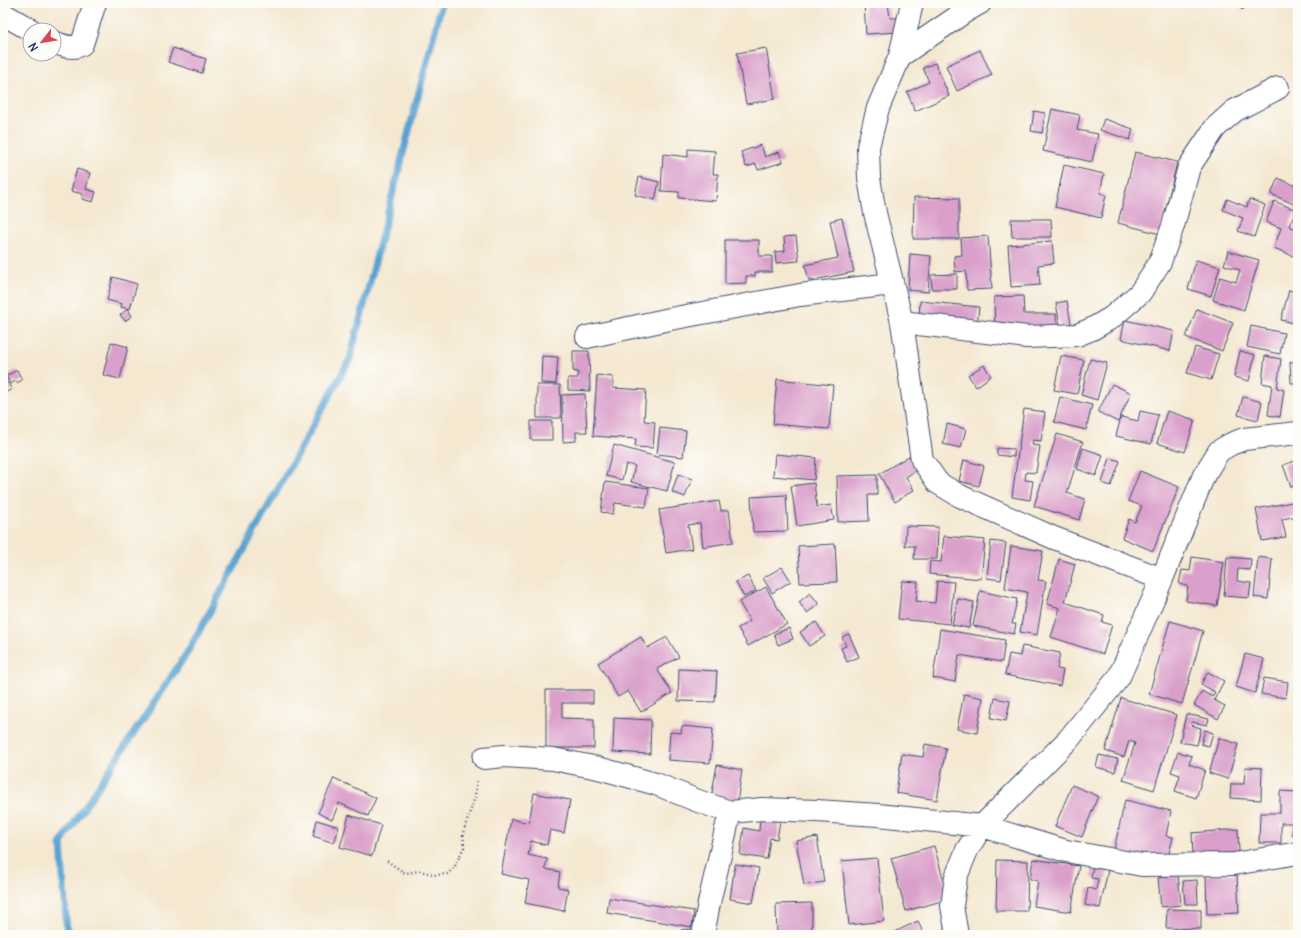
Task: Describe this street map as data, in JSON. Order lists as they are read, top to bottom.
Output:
{
  "north": "bottom left"
}
